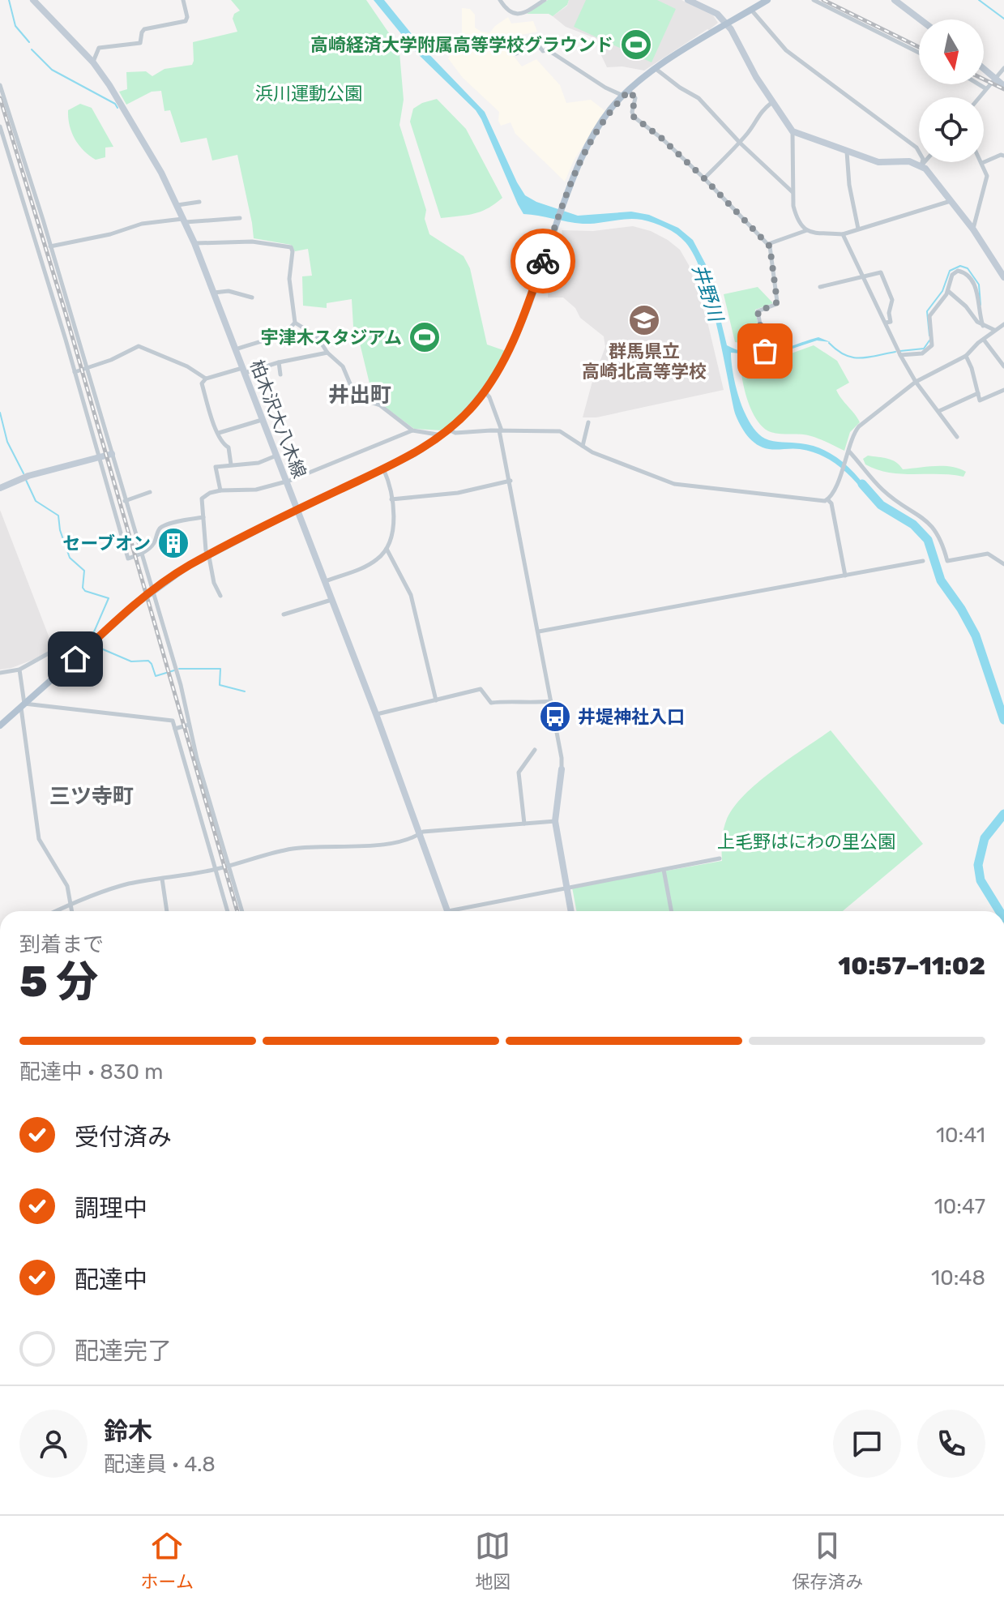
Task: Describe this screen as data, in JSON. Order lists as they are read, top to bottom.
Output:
{
  "streets": {
    "main road": ["柏木沢大八木線"]
  },
  "districts": ["井出町", "三ツ寺町"],
  "water": ["井野川"],
  "parks": ["浜川運動公園", "上毛野はにわの里公園"],
  "places": {
    "sports": ["高崎経済大学附属高等学校グラウンド", "宇津木スタジアム"],
    "school or university": ["群馬県立 高崎北高等学校"],
    "building": ["セーブオン"],
    "bus stop": ["井堤神社入口"]
  },
  "north": "bottom",
  "page": {
    "heading": ["5 分", "到着まで", "10:57–11:02"],
    "panel": ["鈴木", "配達員 · 4.8"],
    "bar": "配達中 · 830 m",
    "list": [
      ["受付済み", "10:41"],
      ["調理中", "10:47"],
      ["配達中", "10:48"],
      "配達完了"
    ],
    "tabs": ["ホーム", "地図", "保存済み"]
  }
}
